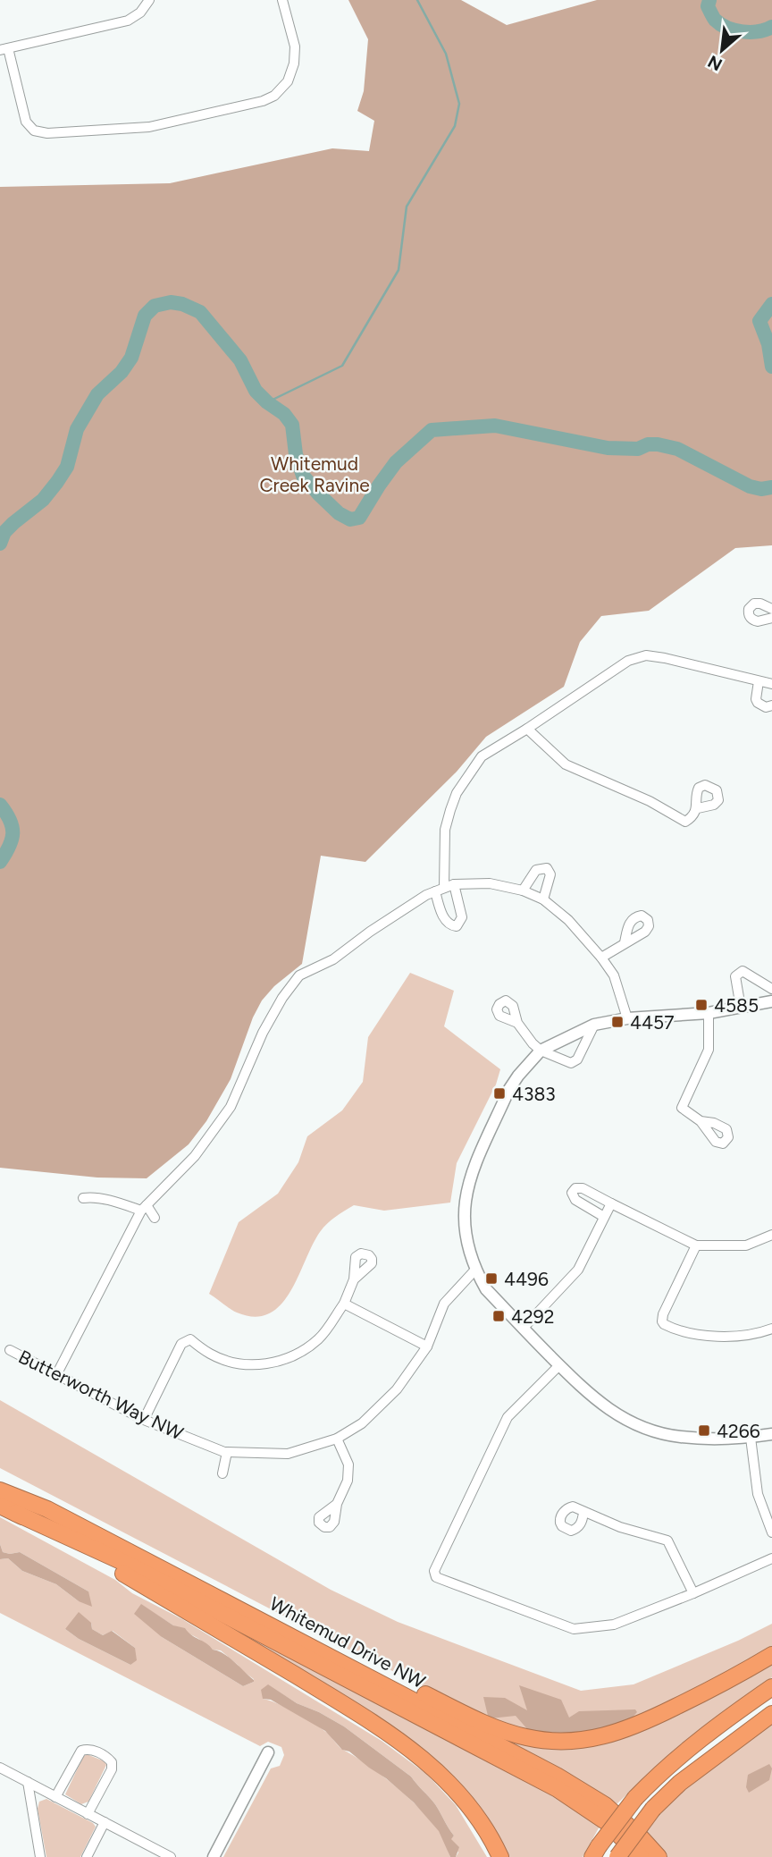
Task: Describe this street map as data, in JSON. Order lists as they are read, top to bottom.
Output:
{
  "streets": {
    "highway": ["Whitemud Drive NW"],
    "street": ["Butterworth Way NW"]
  },
  "parks": ["Whitemud Creek Ravine"],
  "places": {
    "transit": [
      "4585",
      "4457",
      "4383",
      "4496",
      "4292",
      "4266"
    ]
  },
  "north": "bottom left"
}
